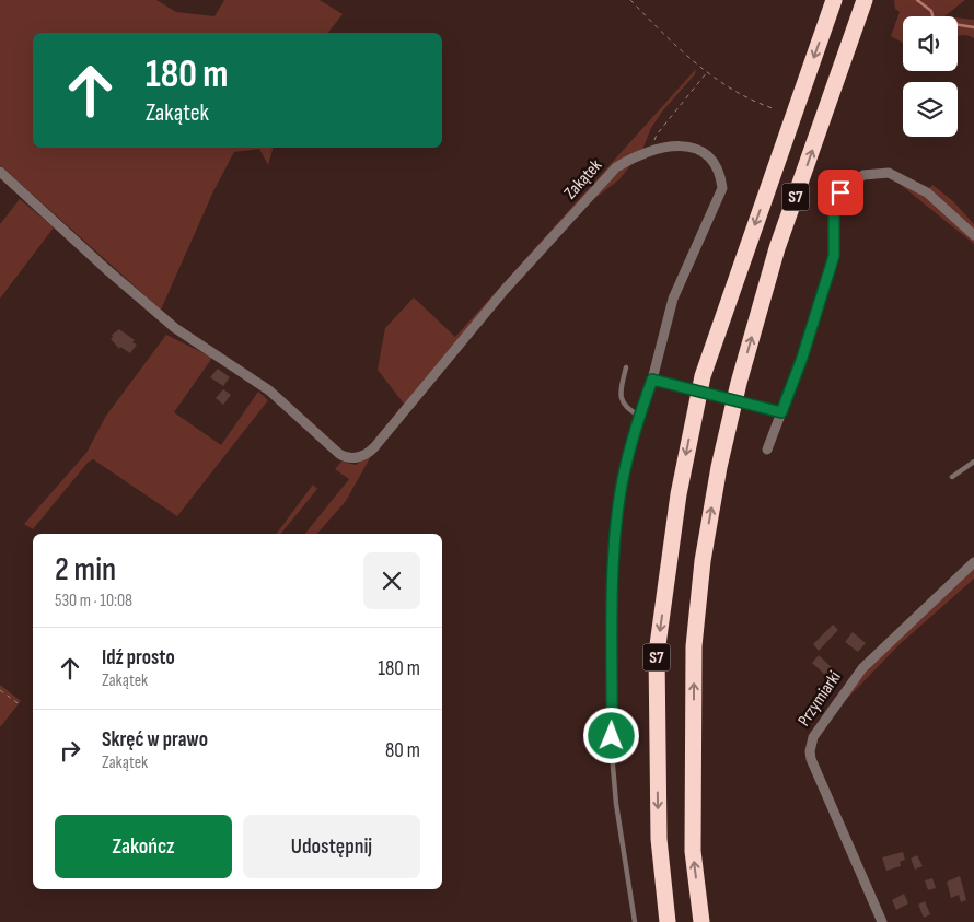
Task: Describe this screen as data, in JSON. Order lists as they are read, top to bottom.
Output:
{
  "streets": {
    "highway": ["S7"],
    "street": ["Zakątek", "Przymiarki"]
  },
  "page": {
    "turn": ["180 m", "Zakątek"],
    "heading": ["2 min", "530 m · 10:08"],
    "list": [
      {
        "name": "Idź prosto",
        "note": "Zakątek",
        "value": "180 m"
      },
      {
        "name": "Skręć w prawo",
        "note": "Zakątek",
        "value": "80 m"
      }
    ],
    "buttons": ["Zakończ", "Udostępnij"]
  }
}
